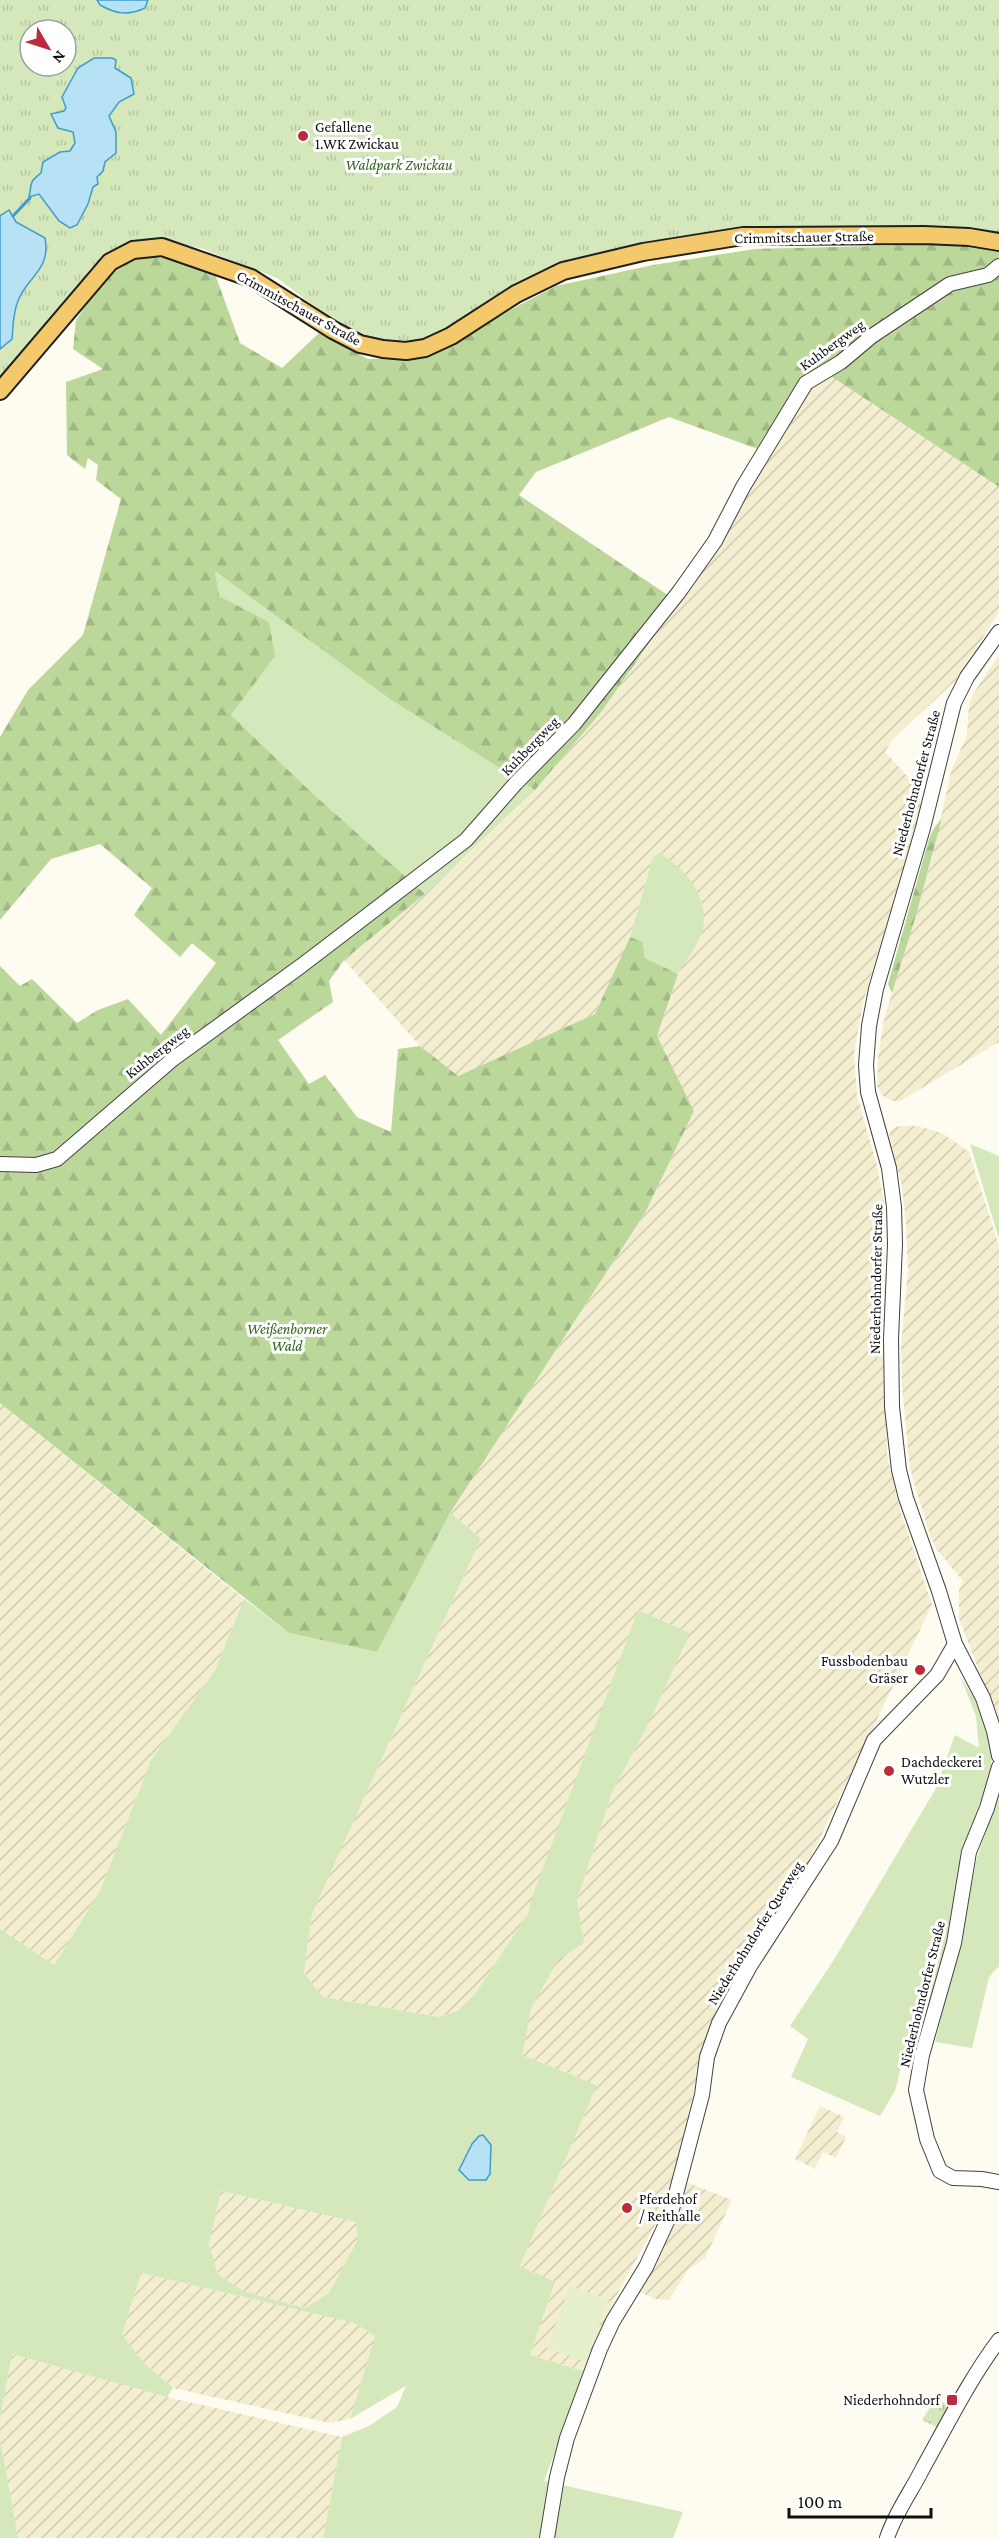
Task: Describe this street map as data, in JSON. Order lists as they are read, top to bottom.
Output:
{
  "streets": {
    "main road": ["Crimmitschauer Straße"],
    "street": ["Kuhbergweg", "Niederhohndorfer Straße", "Niederhohndorfer Querweg"]
  },
  "crossings": [
    ["Niederhohndorfer Straße", "Niederhohndorfer Querweg"]
  ],
  "parks": ["Waldpark Zwickau", "Weißenborner Wald"],
  "places": {
    "other": [
      "Gefallene 1.WK Zwickau",
      "Fussbodenbau Gräser",
      "Dachdeckerei Wutzler",
      "Pferdehof / Reithalle"
    ],
    "transit": ["Niederhohndorf"]
  },
  "scale_bar": "100 m",
  "north": "bottom right"
}
